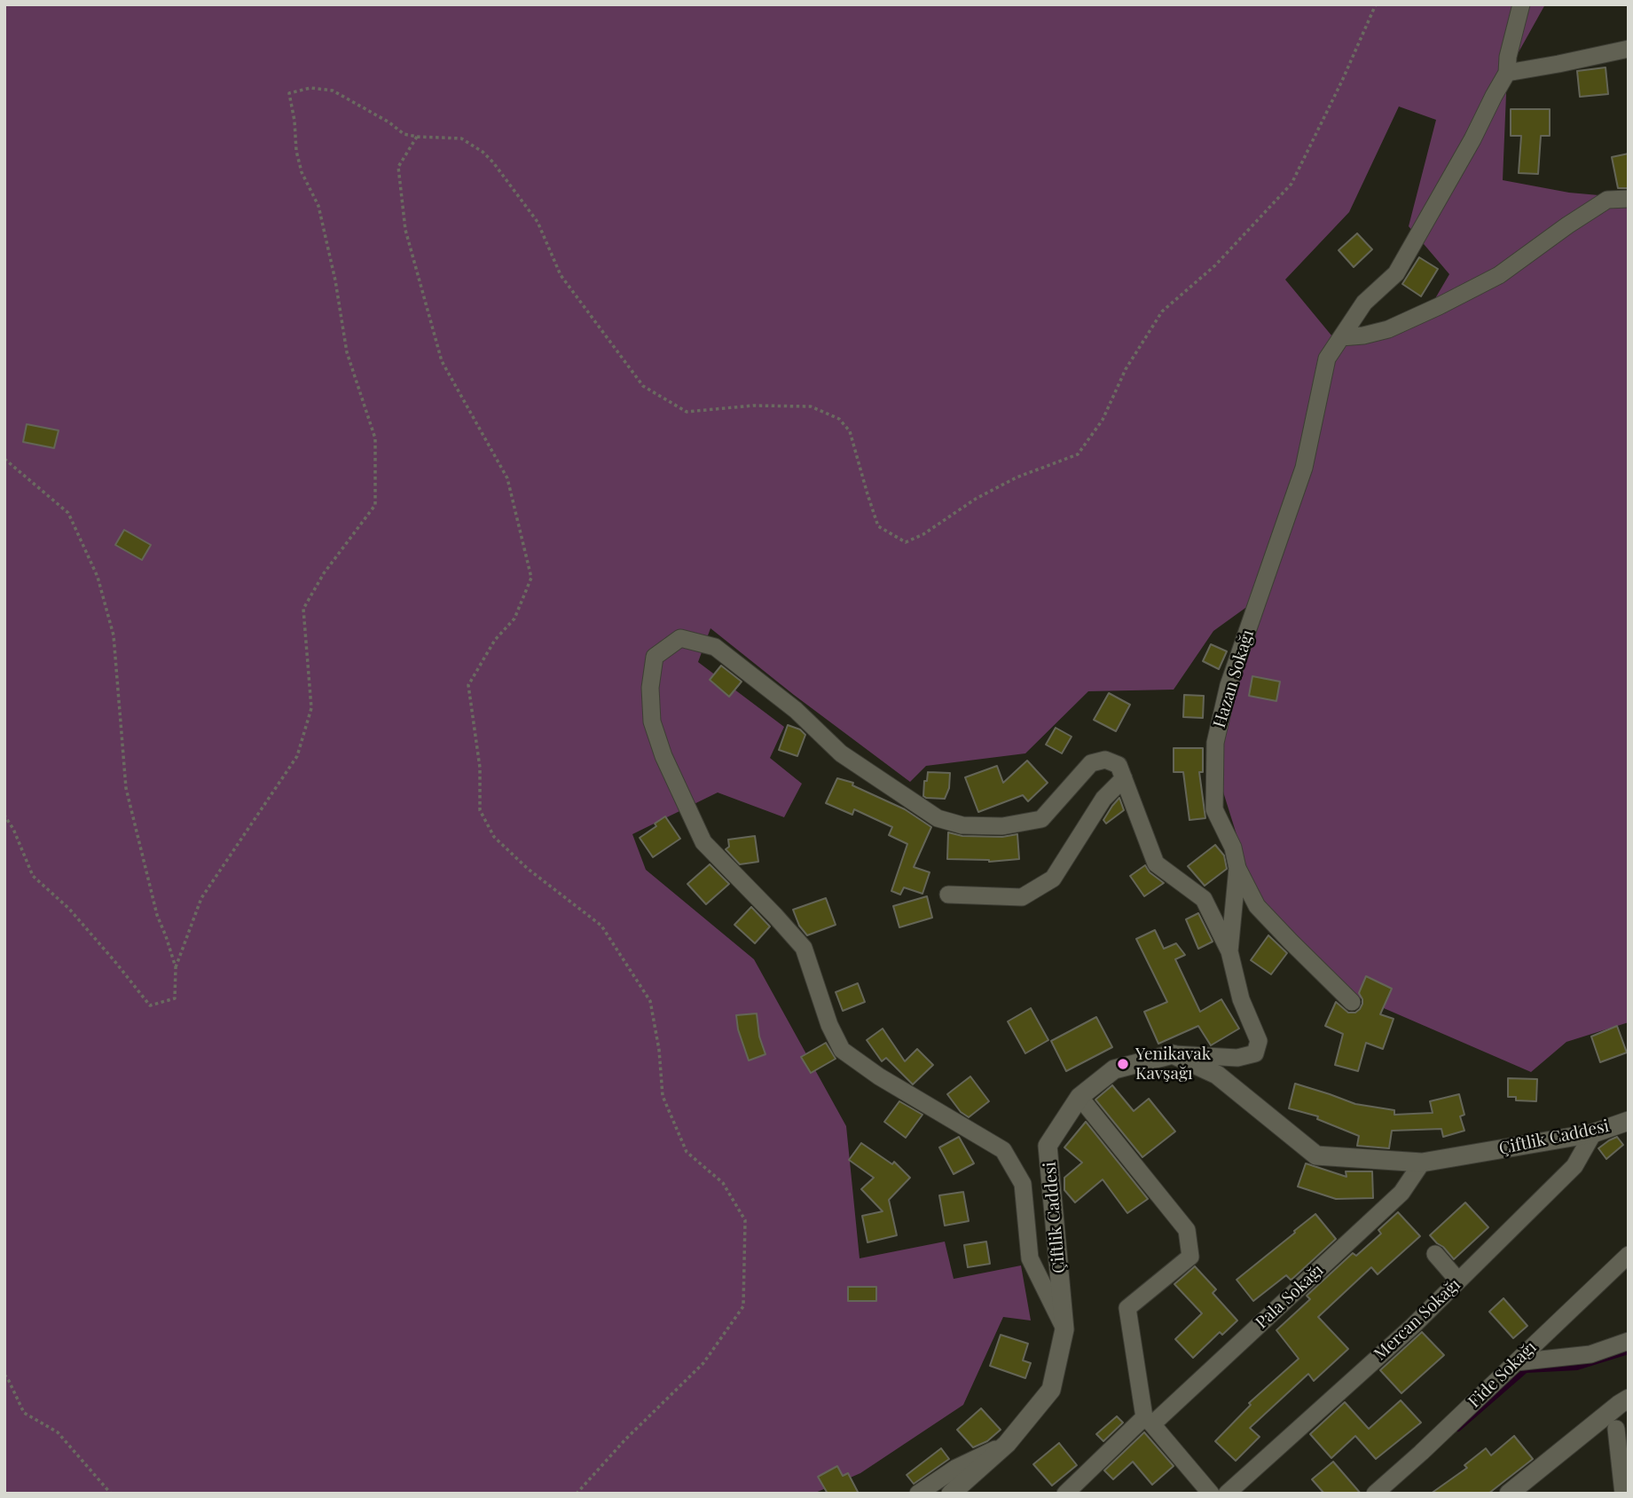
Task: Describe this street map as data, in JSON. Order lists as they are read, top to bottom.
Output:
{
  "streets": {
    "street": [
      "Hazan Sokağı",
      "Çiftlik Caddesi",
      "Pala Sokağı",
      "Mercan Sokağı",
      "Fide Sokağı"
    ]
  },
  "crossings": [
    ["Hazan Sokağı", "Çiftlik Caddesi"],
    ["Çiftlik Caddesi", "Pala Sokağı"],
    ["Çiftlik Caddesi", "Mercan Sokağı"]
  ],
  "places": ["Yenikavak Kavşağı"]
}
